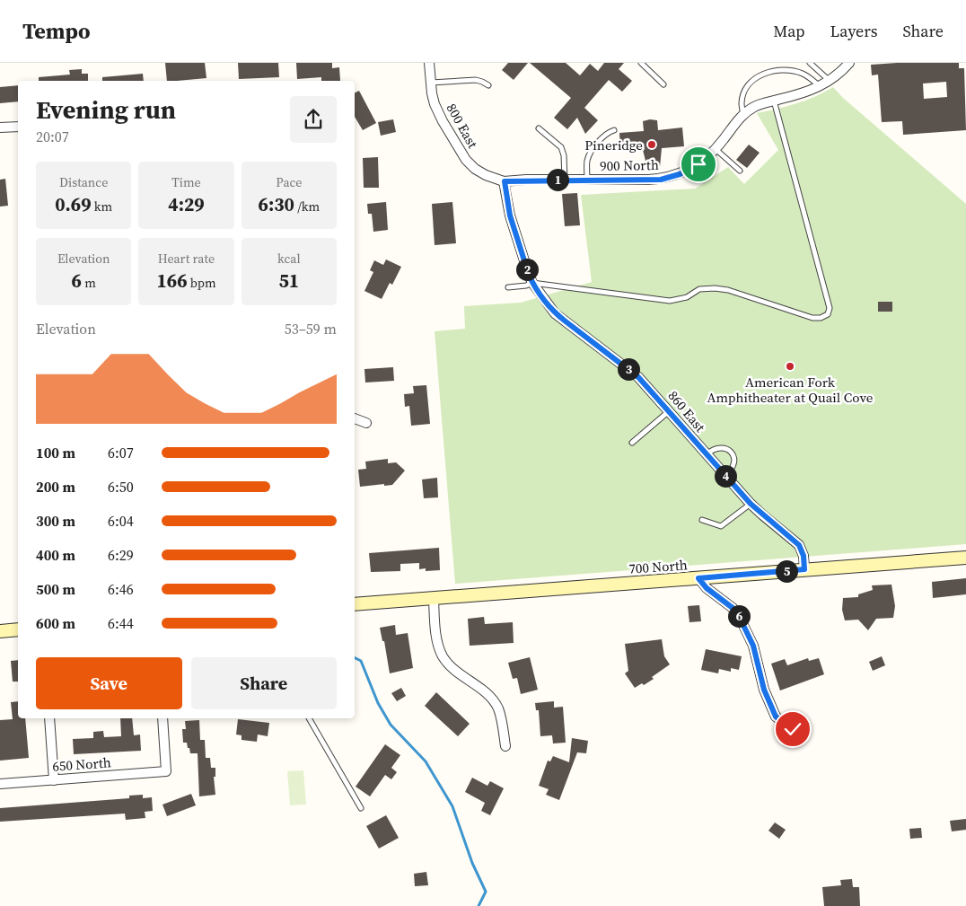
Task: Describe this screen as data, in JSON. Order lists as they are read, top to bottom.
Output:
{
  "streets": {
    "street": [
      "800 East",
      "900 North",
      "860 East",
      "700 North",
      "650 North"
    ]
  },
  "crossings": [
    ["800 East", "900 North"],
    ["860 East", "700 North"]
  ],
  "places": ["Pineridge", "American Fork Amphitheater at Quail Cove"],
  "page": {
    "header": "Tempo",
    "nav": ["Map", "Layers", "Share"],
    "heading": ["Evening run", "20:07"],
    "stats": [
      ["Distance", "0.69 km"],
      ["Time", "4:29"],
      ["Pace", "6:30 /km"],
      ["Elevation", "6 m"],
      ["Heart rate", "166 bpm"],
      ["kcal", "51"]
    ],
    "pins": [
      "1",
      "2",
      "3",
      "4",
      "5",
      "6"
    ],
    "chart": ["Elevation", "53–59 m"],
    "list": [
      {
        "name": "100 m",
        "note": "6:07"
      },
      {
        "name": "200 m",
        "note": "6:50"
      },
      {
        "name": "300 m",
        "note": "6:04"
      },
      {
        "name": "400 m",
        "note": "6:29"
      },
      {
        "name": "500 m",
        "note": "6:46"
      },
      {
        "name": "600 m",
        "note": "6:44"
      }
    ],
    "buttons": ["Save", "Share"]
  }
}
